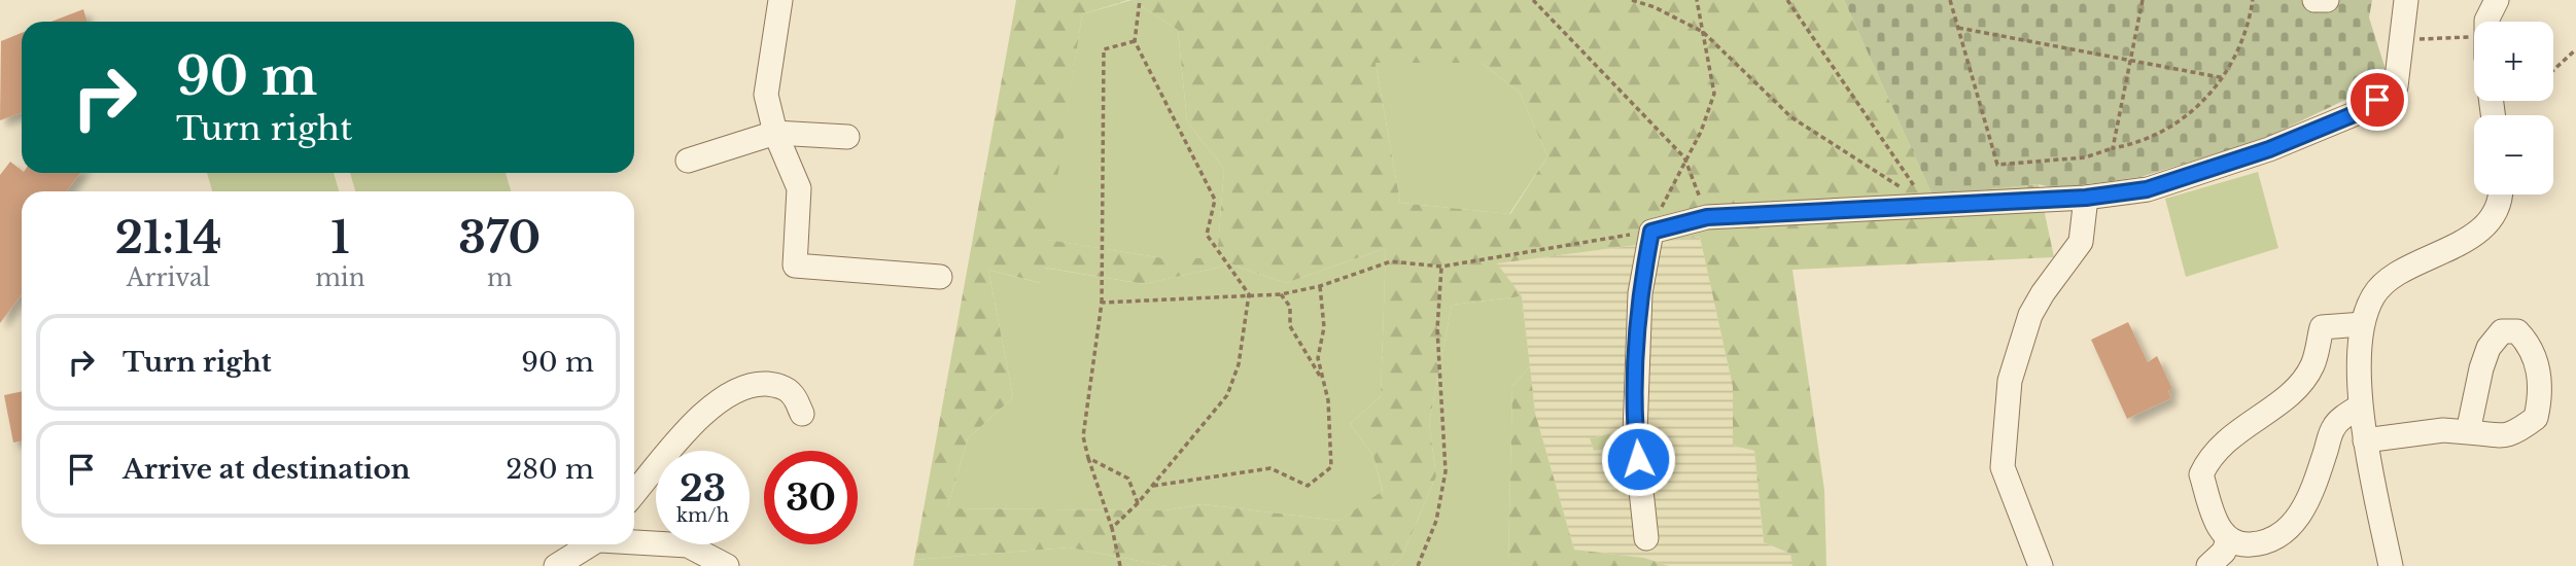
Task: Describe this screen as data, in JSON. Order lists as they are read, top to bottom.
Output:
{
  "page": {
    "map_buttons": ["+", "−"],
    "turn": ["90 m", "Turn right"],
    "eta": [
      "21:14",
      "Arrival",
      "1",
      "min",
      "370",
      "m"
    ],
    "list": [
      {
        "name": "Turn right",
        "value": "90 m"
      },
      {
        "name": "Arrive at destination",
        "value": "280 m"
      }
    ],
    "speed": "23 km/h",
    "limit": "30"
  }
}
